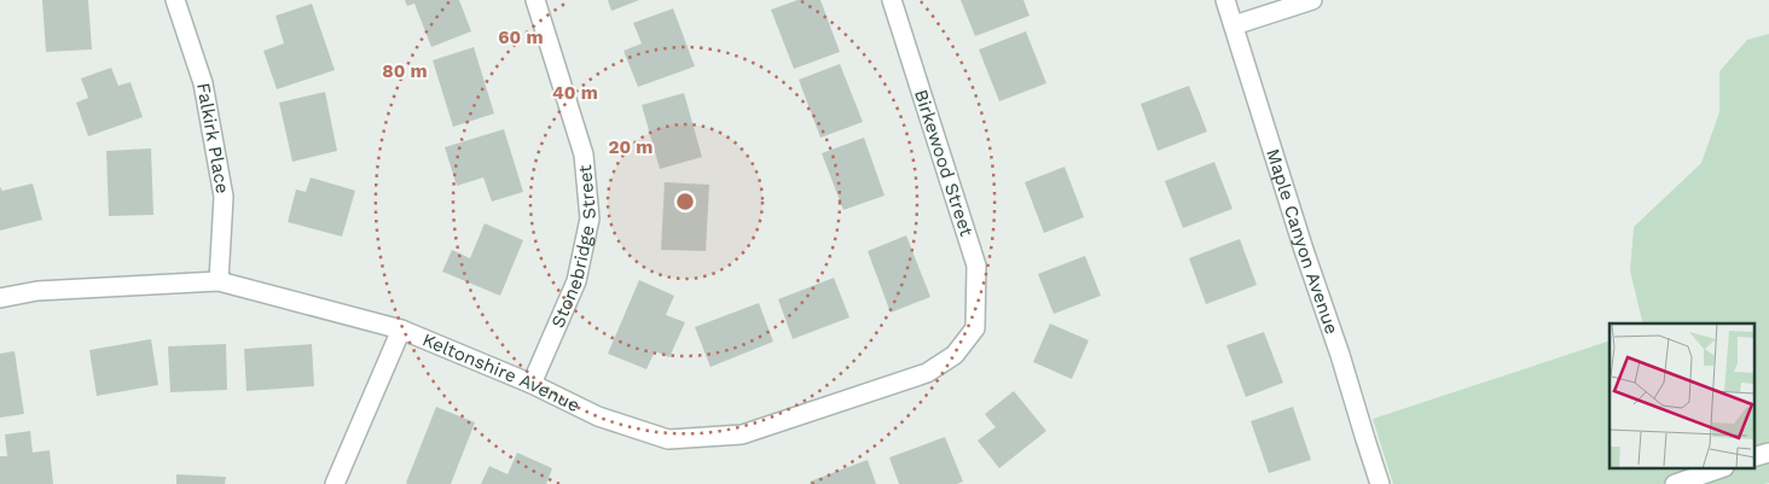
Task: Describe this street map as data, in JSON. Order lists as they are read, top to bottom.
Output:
{
  "streets": {
    "street": [
      "Falkirk Place",
      "Birkewood Street",
      "Maple Canyon Avenue",
      "Stonebridge Street",
      "Keltonshire Avenue"
    ]
  },
  "crossings": [
    ["Falkirk Place", "Keltonshire Avenue"],
    ["Birkewood Street", "Keltonshire Avenue"],
    ["Stonebridge Street", "Keltonshire Avenue"]
  ],
  "rings": [
    "60 m",
    "80 m",
    "40 m",
    "20 m"
  ]
}
